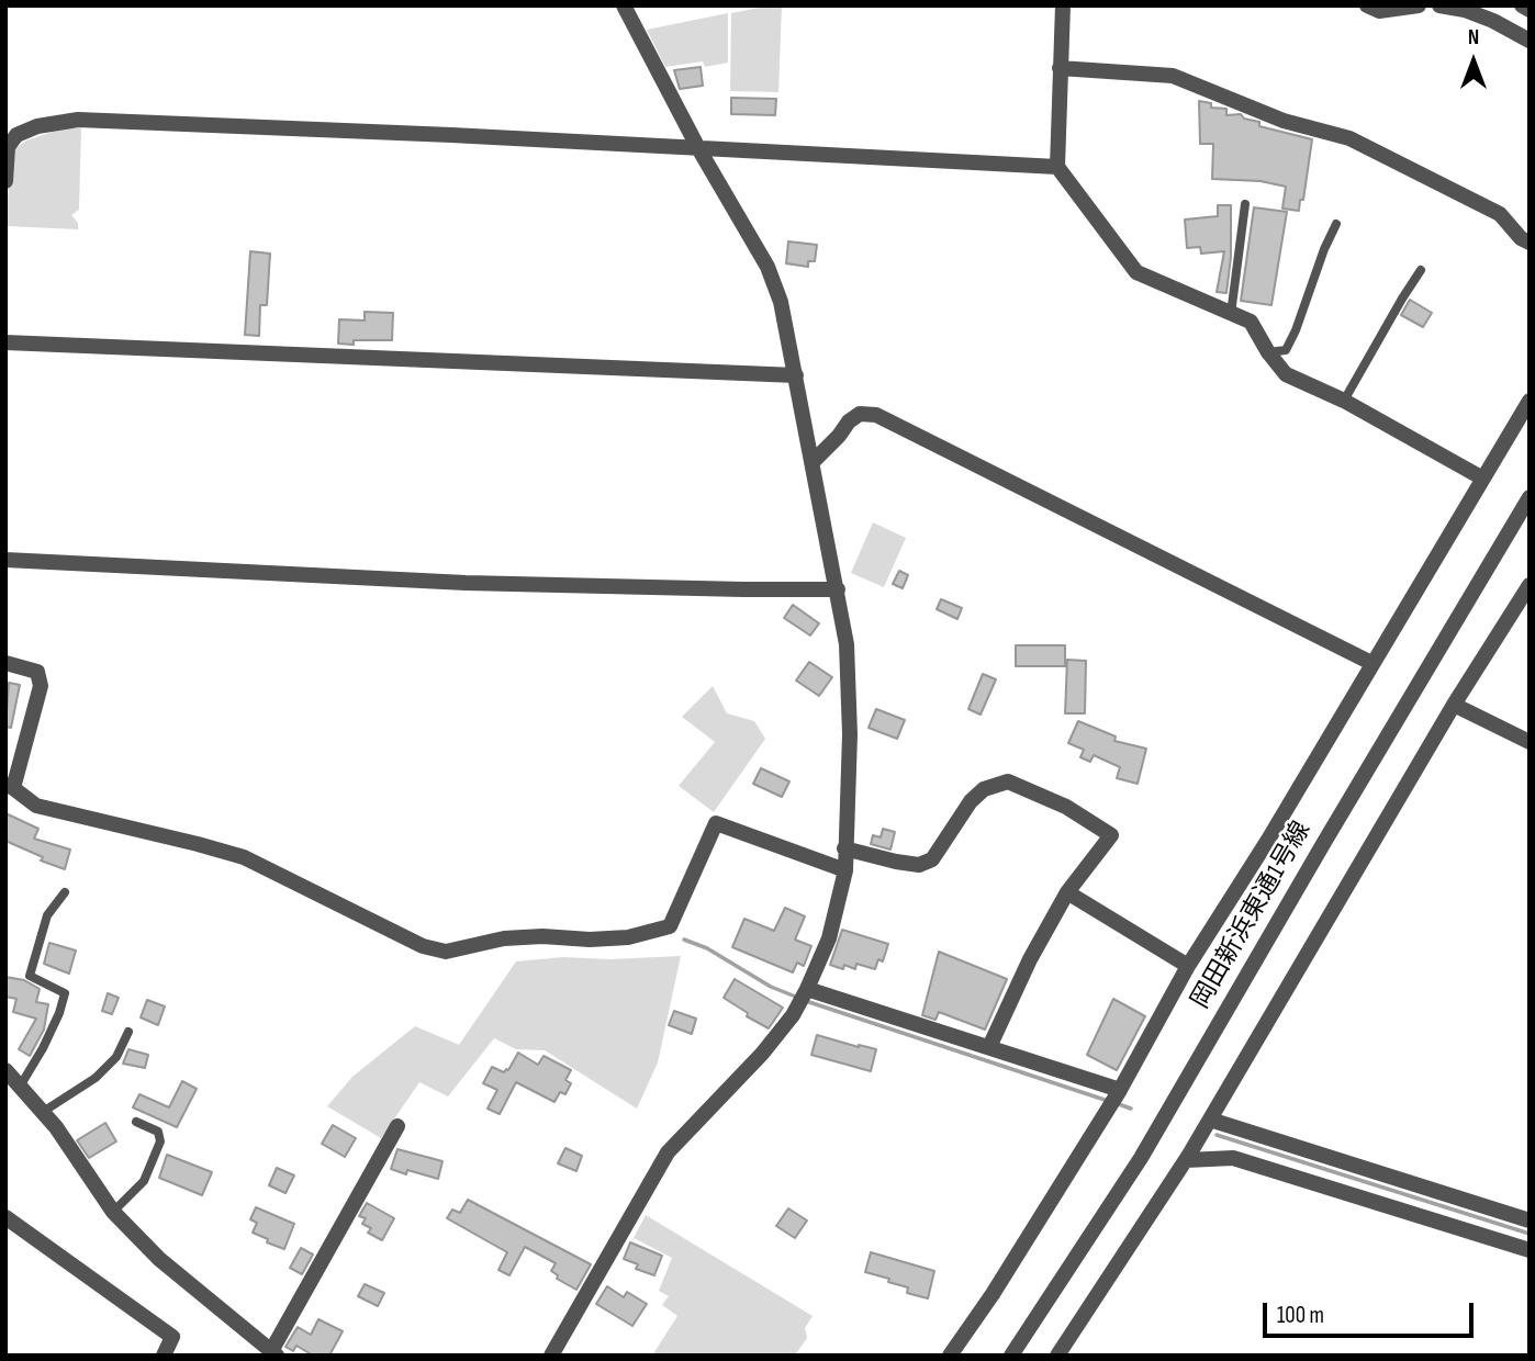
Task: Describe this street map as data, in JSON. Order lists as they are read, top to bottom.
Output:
{
  "streets": {
    "street": ["岡田新浜東通1号線"]
  },
  "scale_bar": "100 m",
  "north": "top"
}
